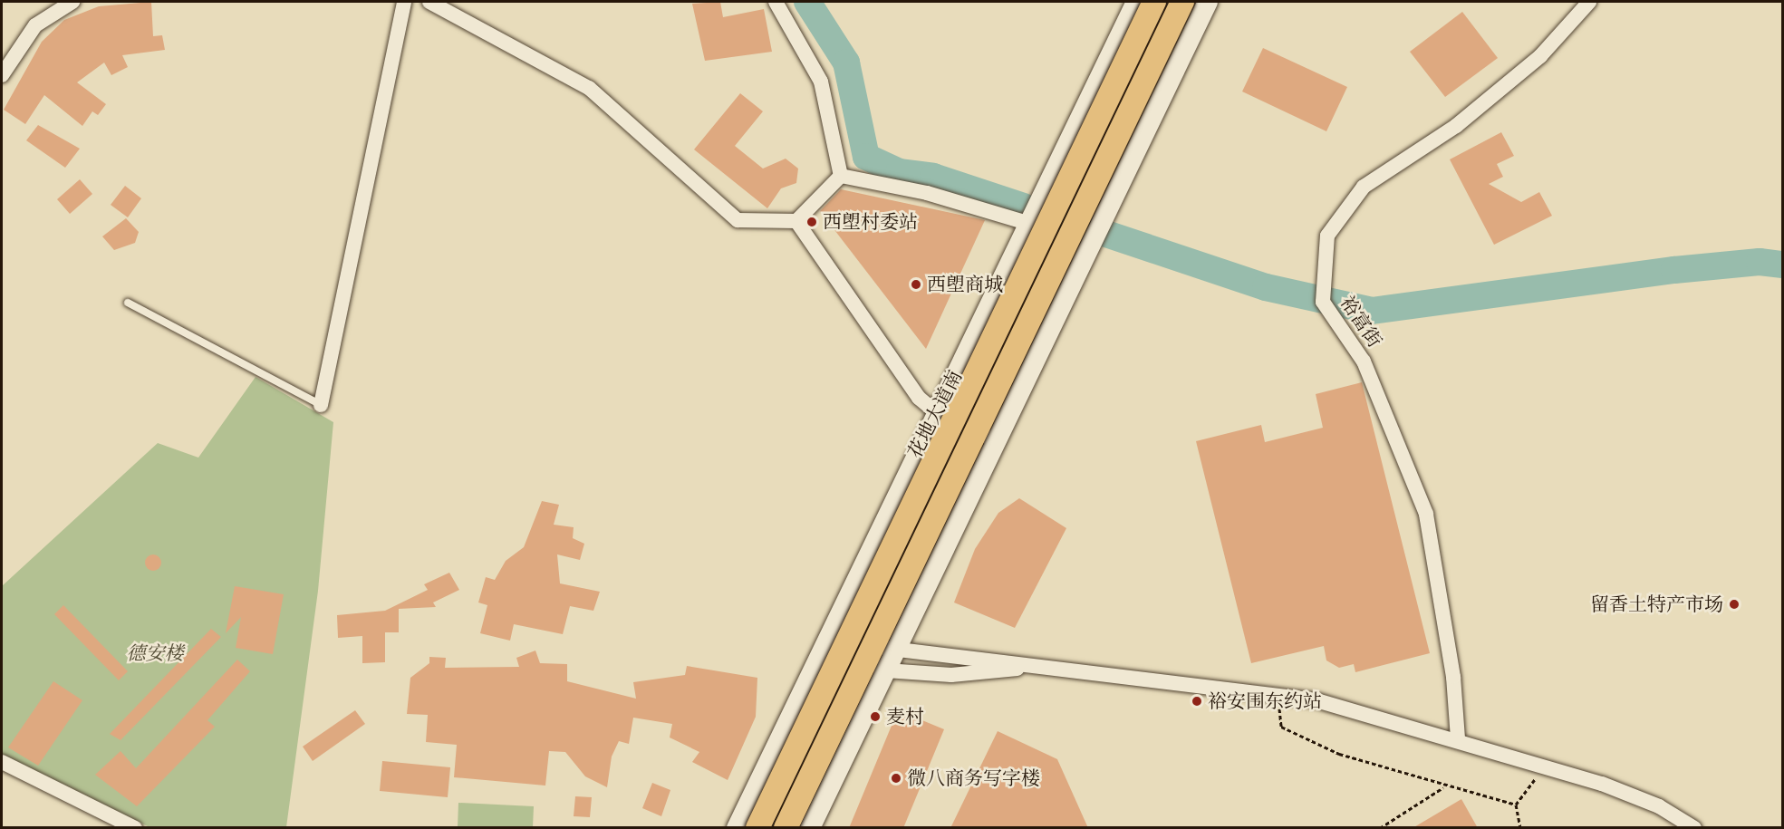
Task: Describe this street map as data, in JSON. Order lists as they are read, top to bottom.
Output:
{
  "streets": {
    "main road": ["花地大道南"],
    "street": ["裕富街"]
  },
  "parks": ["德安楼"],
  "places": [
    "西塱村委站",
    "西塱商城",
    "留香土特产市场",
    "裕安围东约站",
    "麦村",
    "微八商务写字楼"
  ]
}
